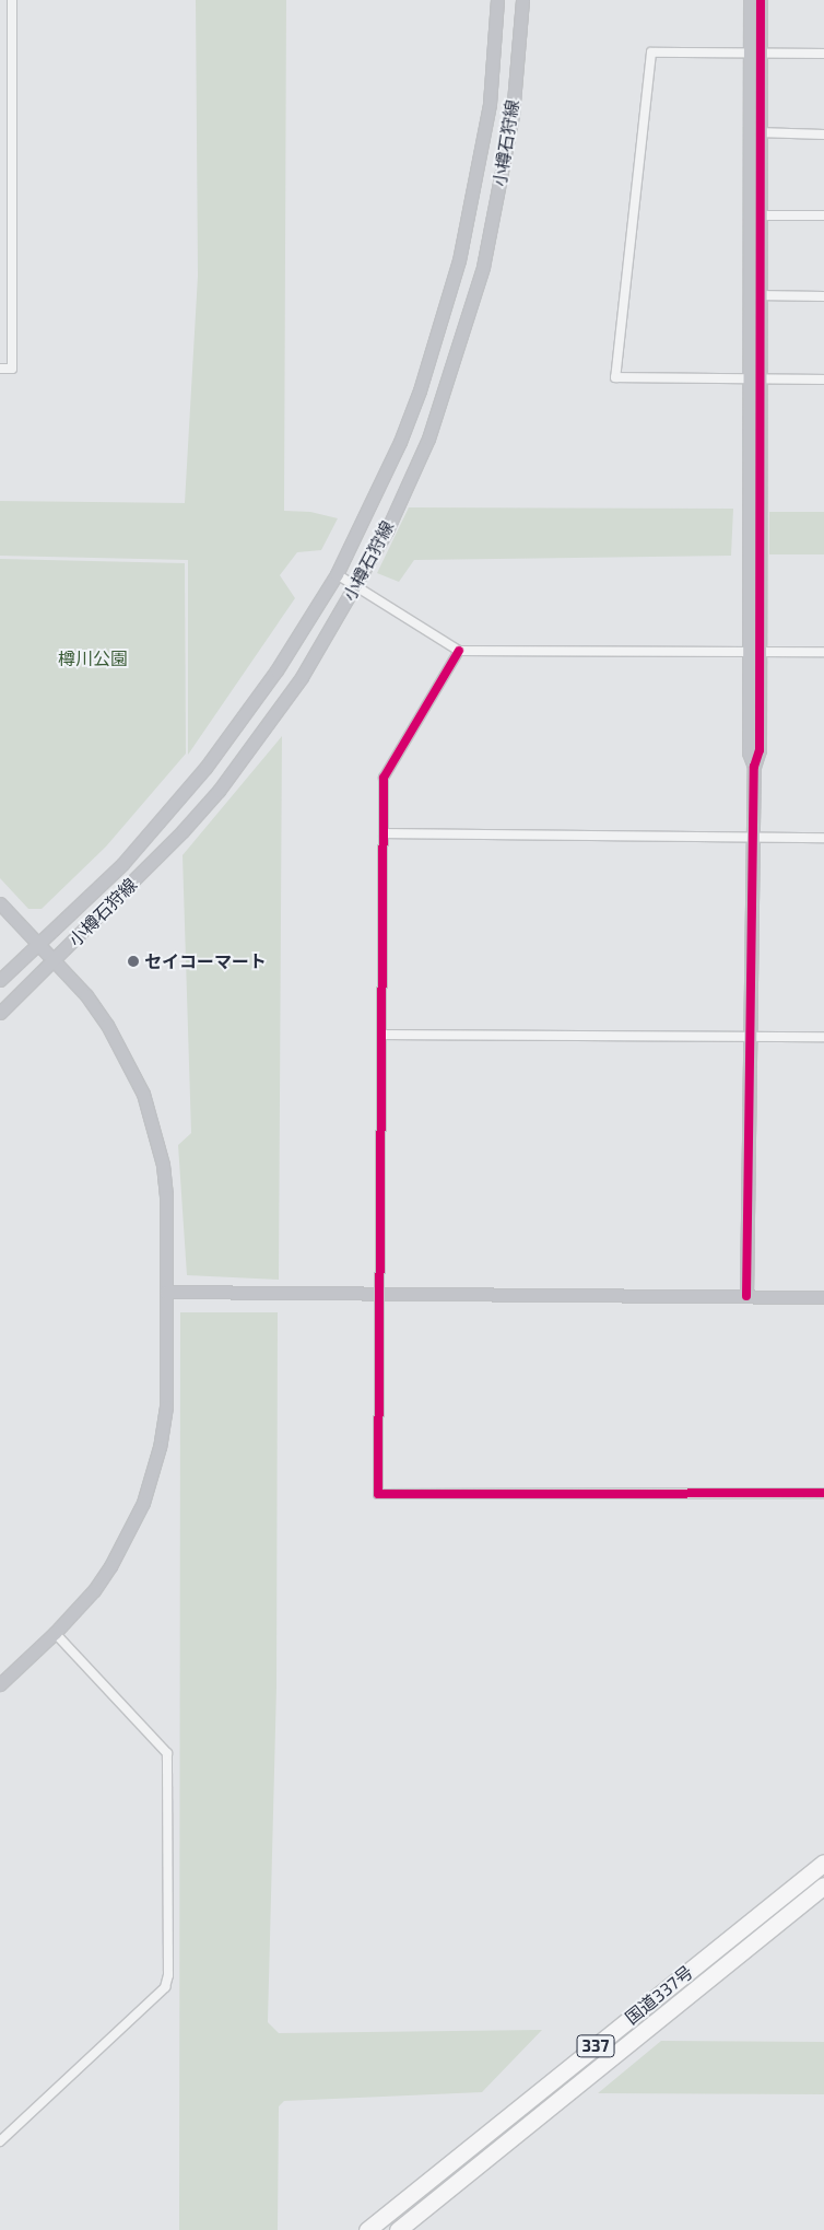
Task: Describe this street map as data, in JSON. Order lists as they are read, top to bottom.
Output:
{
  "streets": {
    "highway": ["国道337号", "337"],
    "street": ["小樽石狩線"]
  },
  "parks": ["樽川公園"],
  "places": ["セイコーマート"]
}
